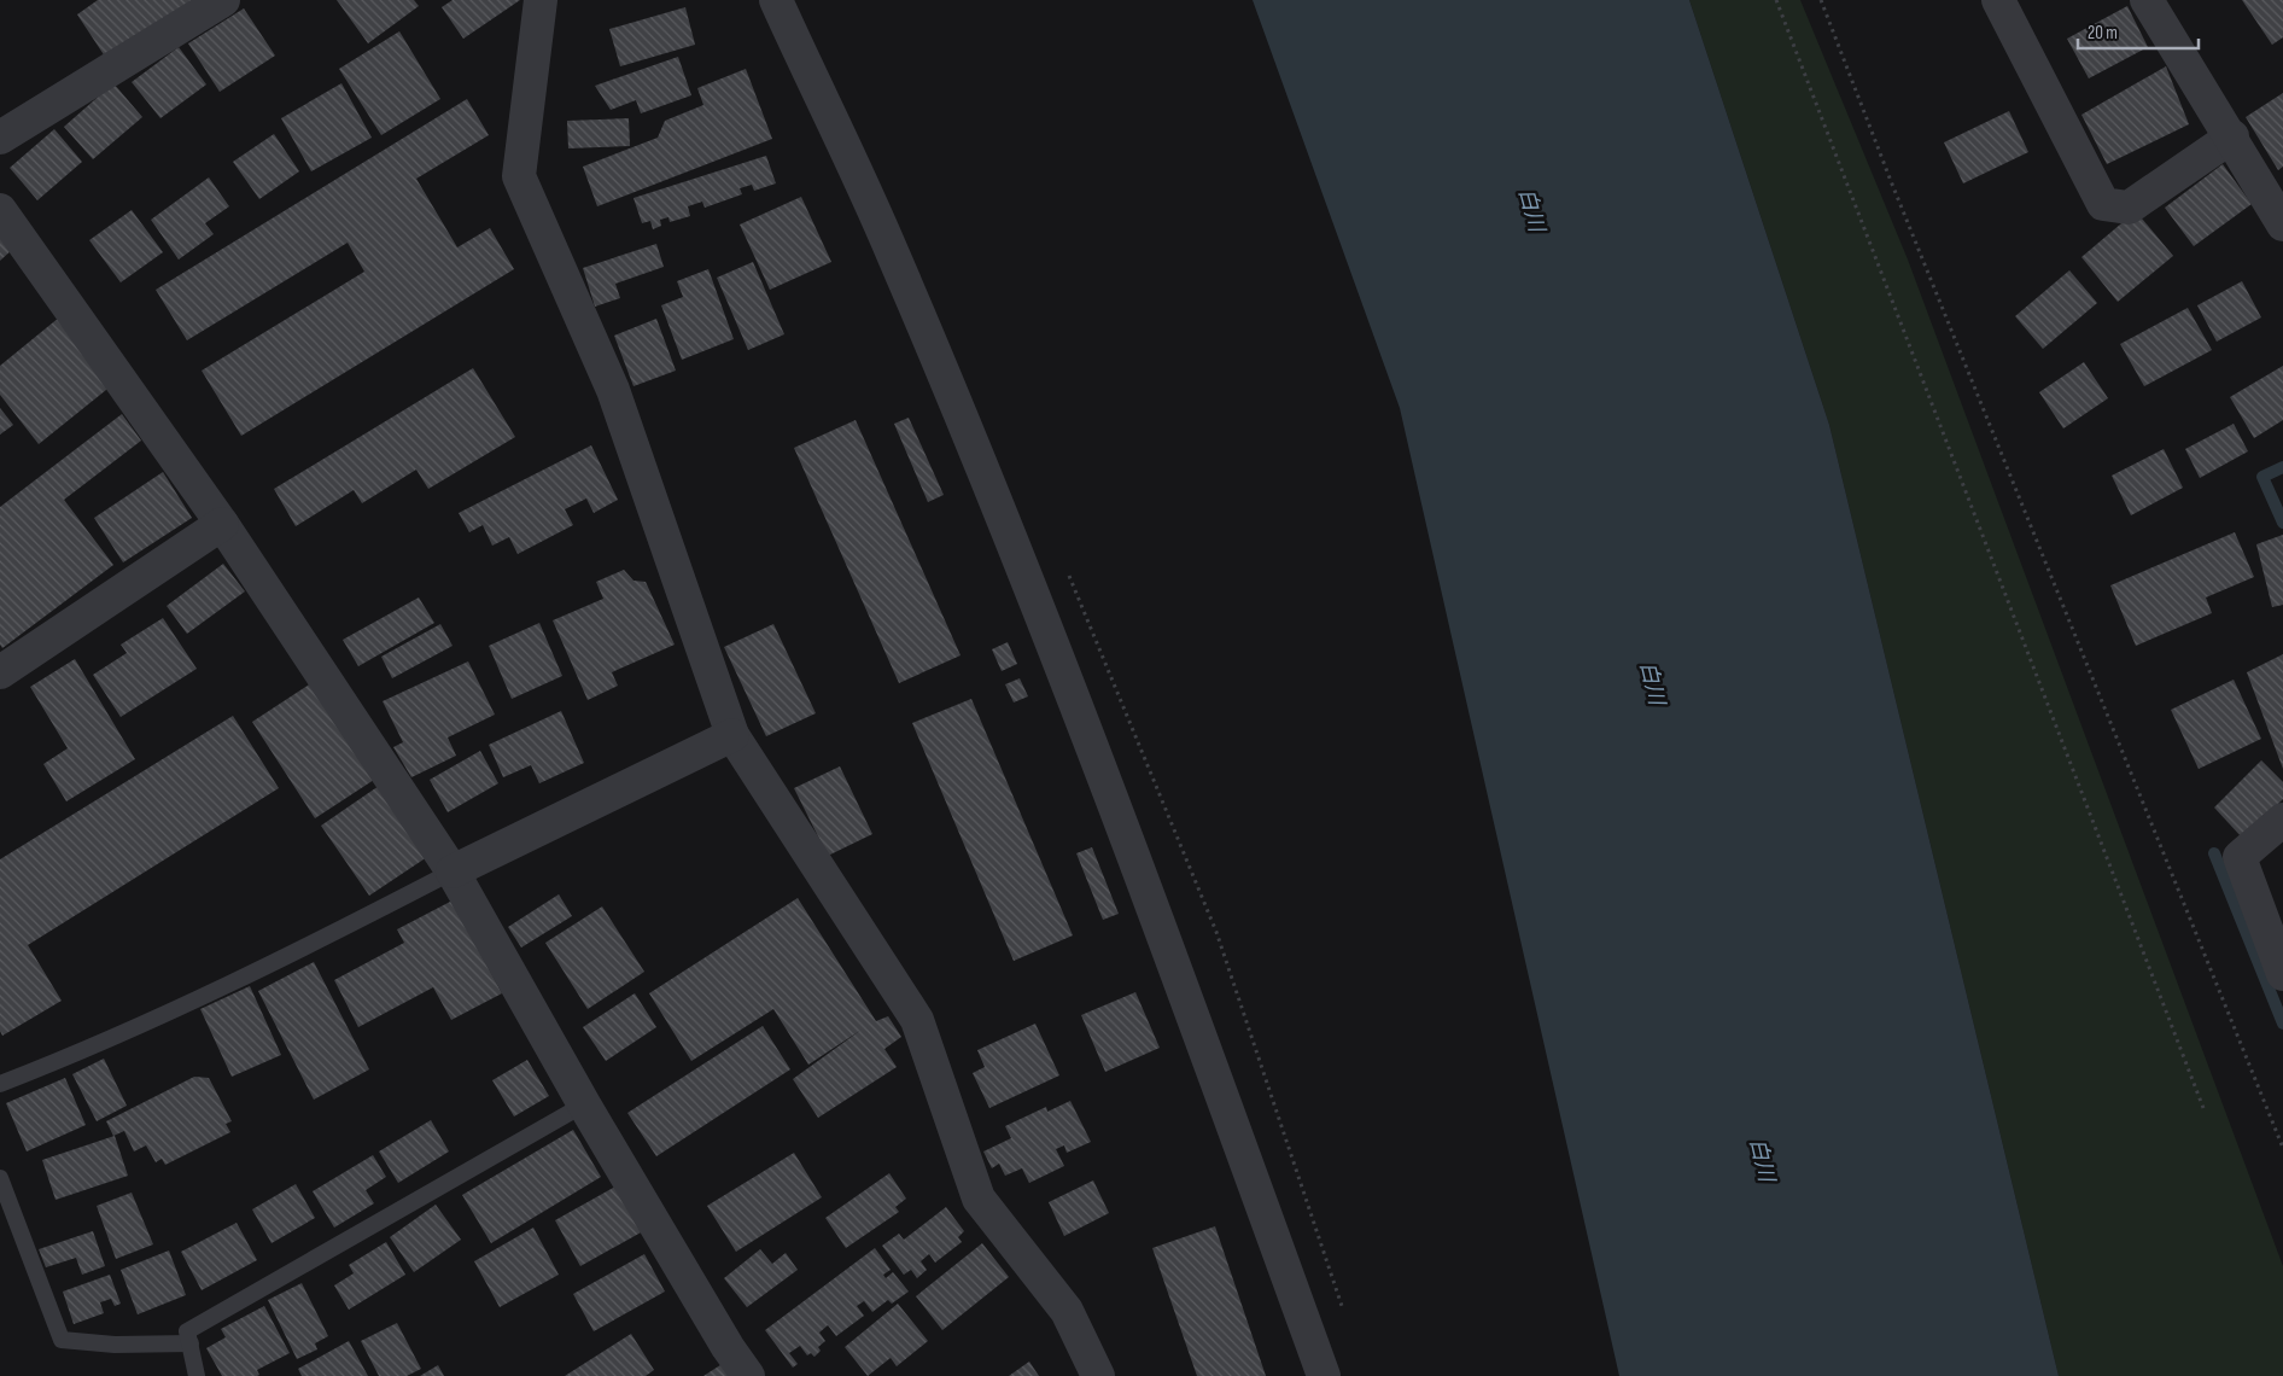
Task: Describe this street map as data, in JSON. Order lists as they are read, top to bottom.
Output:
{
  "water": ["白川"],
  "scale_bar": "20 m"
}
